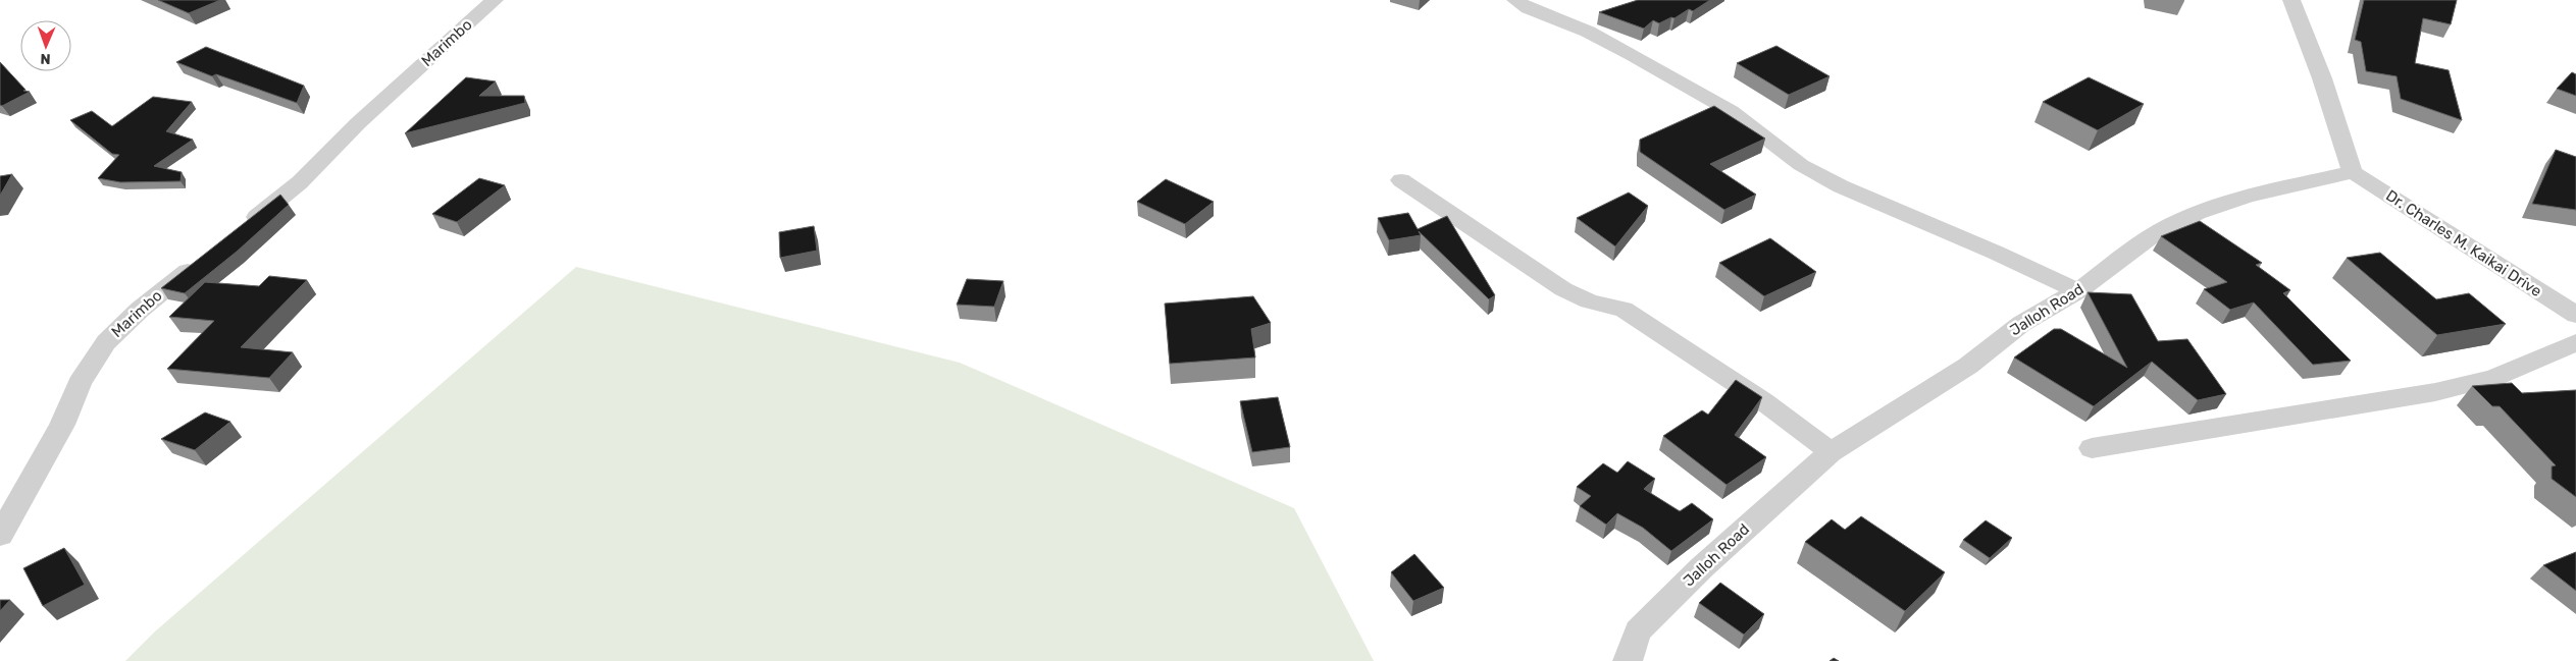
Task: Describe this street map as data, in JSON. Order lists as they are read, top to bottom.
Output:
{
  "streets": {
    "street": ["Marimbo", "Dr. Charles M. Kaikai Drive", "Jalloh Road"]
  },
  "crossings": [
    ["Dr. Charles M. Kaikai Drive", "Jalloh Road"]
  ],
  "north": "bottom"
}
